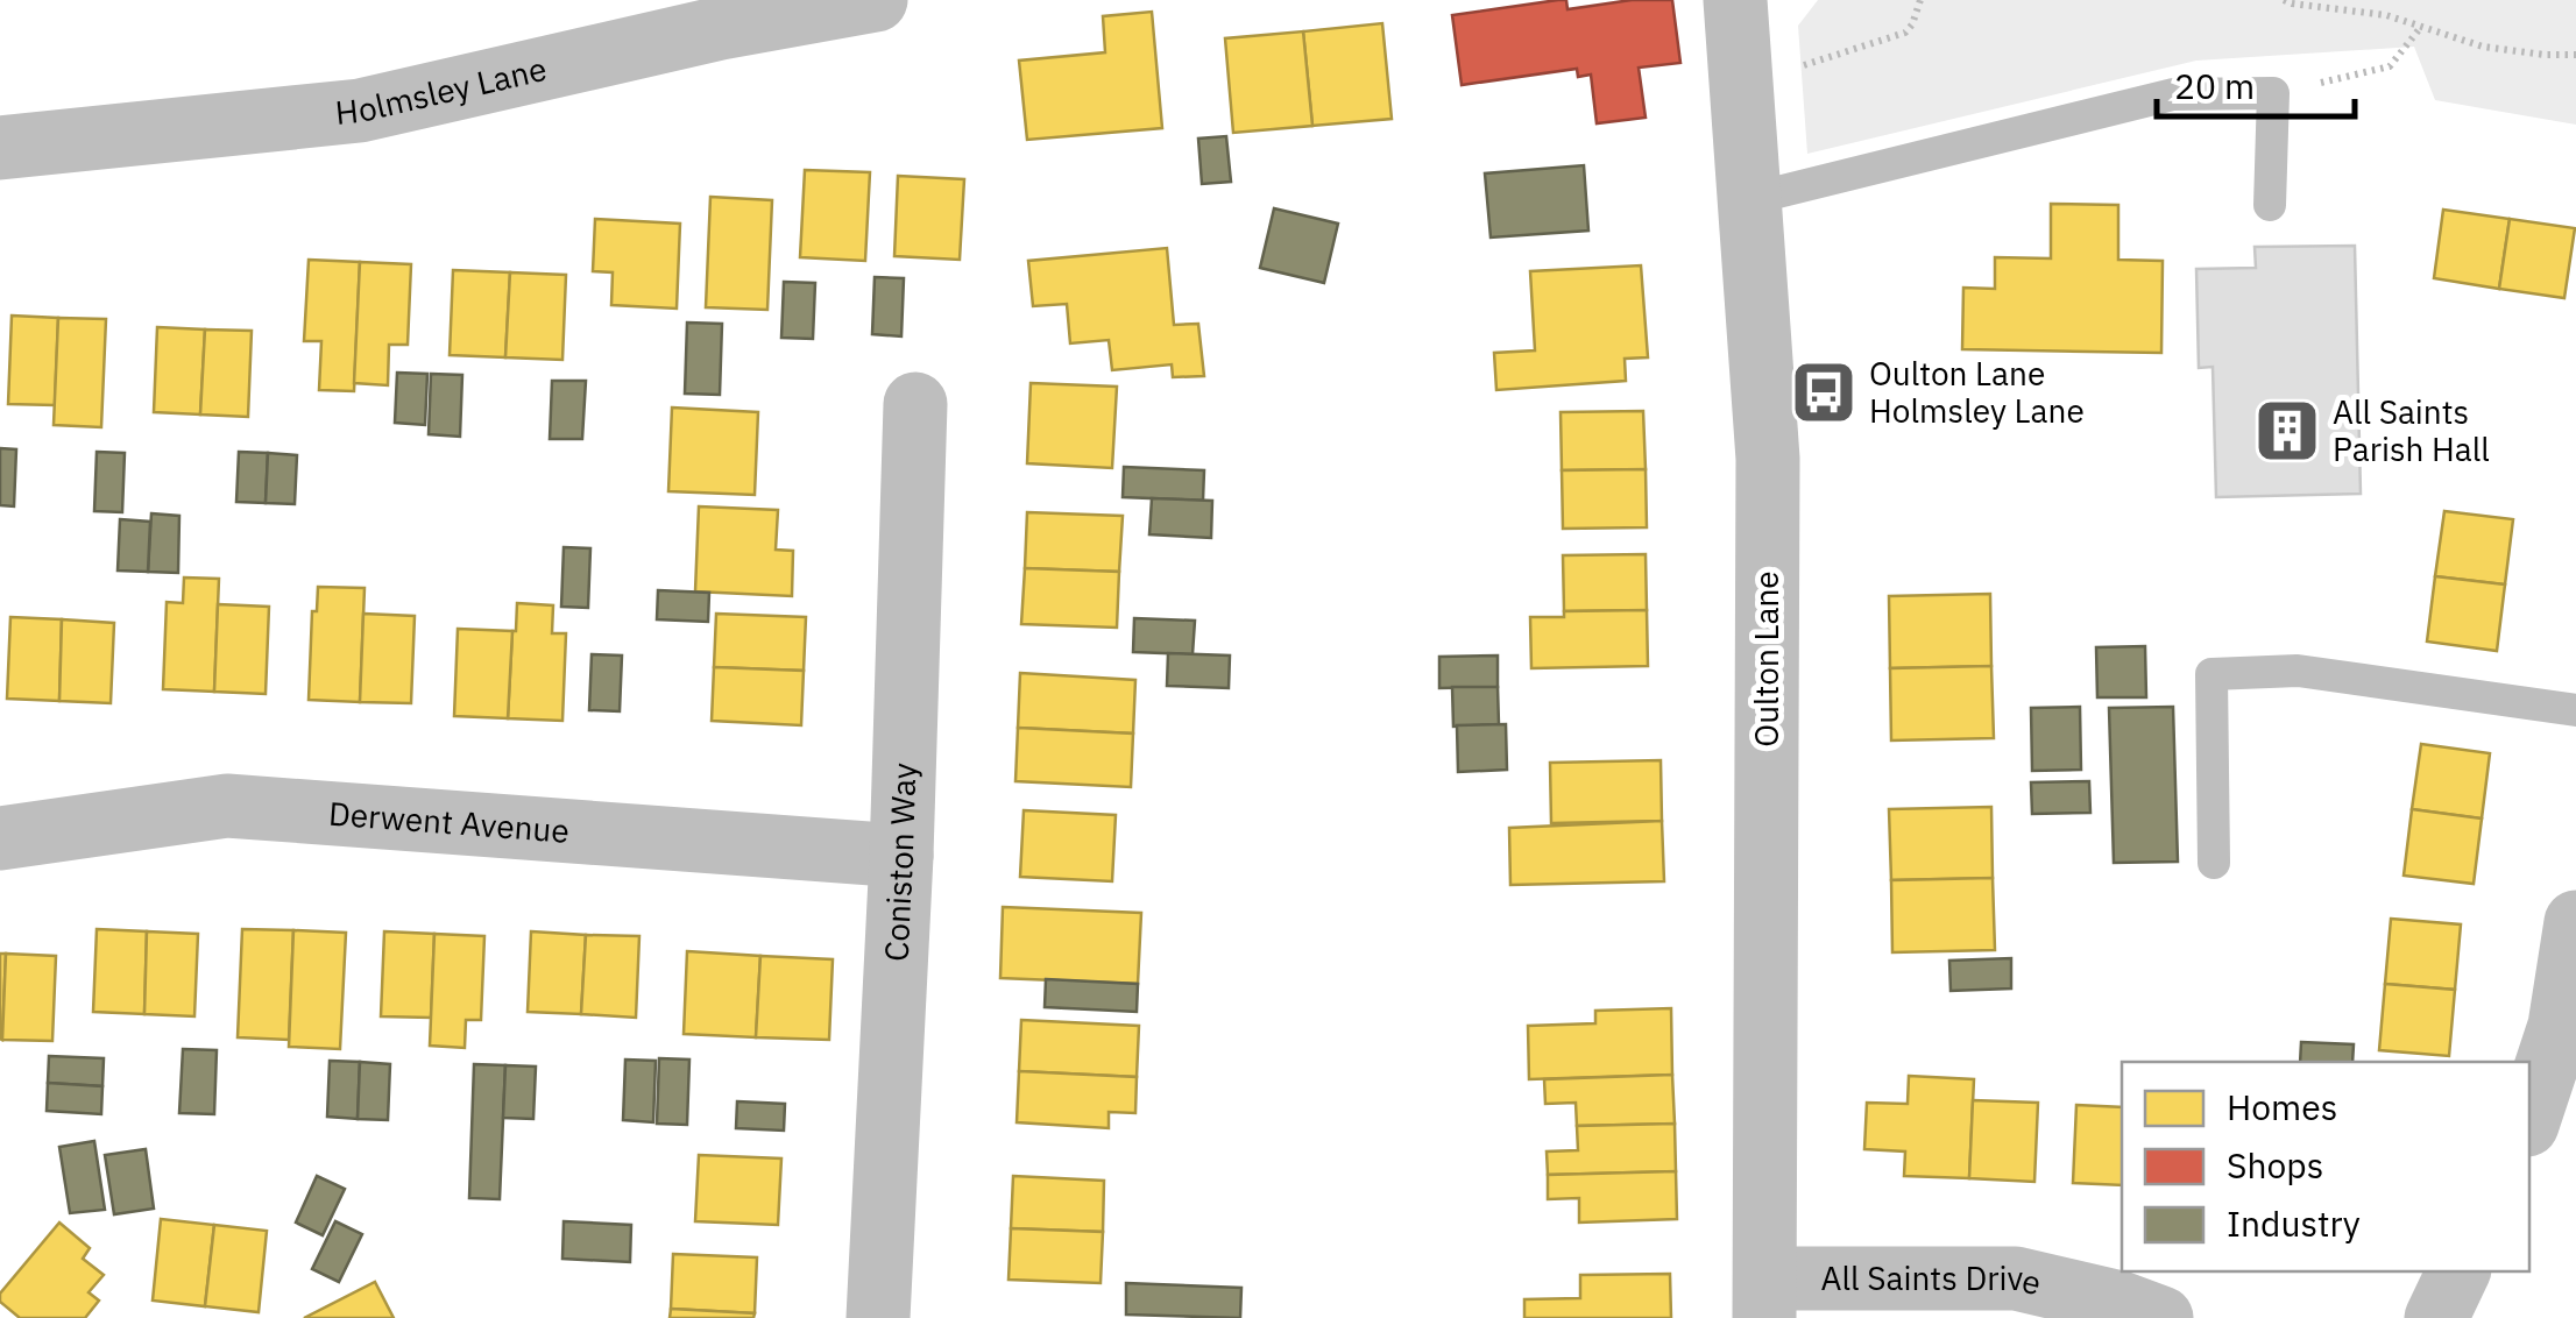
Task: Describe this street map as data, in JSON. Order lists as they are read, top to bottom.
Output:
{
  "streets": {
    "street": [
      "Holmsley Lane",
      "Oulton Lane",
      "Derwent Avenue",
      "Coniston Way",
      "All Saints Drive"
    ]
  },
  "crossings": [
    ["Oulton Lane", "All Saints Drive"],
    ["Derwent Avenue", "Coniston Way"]
  ],
  "places": {
    "bus stop": ["Oulton Lane Holmsley Lane"],
    "building": ["All Saints Parish Hall"]
  },
  "legend": ["Homes", "Shops", "Industry"],
  "scale_bar": "20 m"
}
